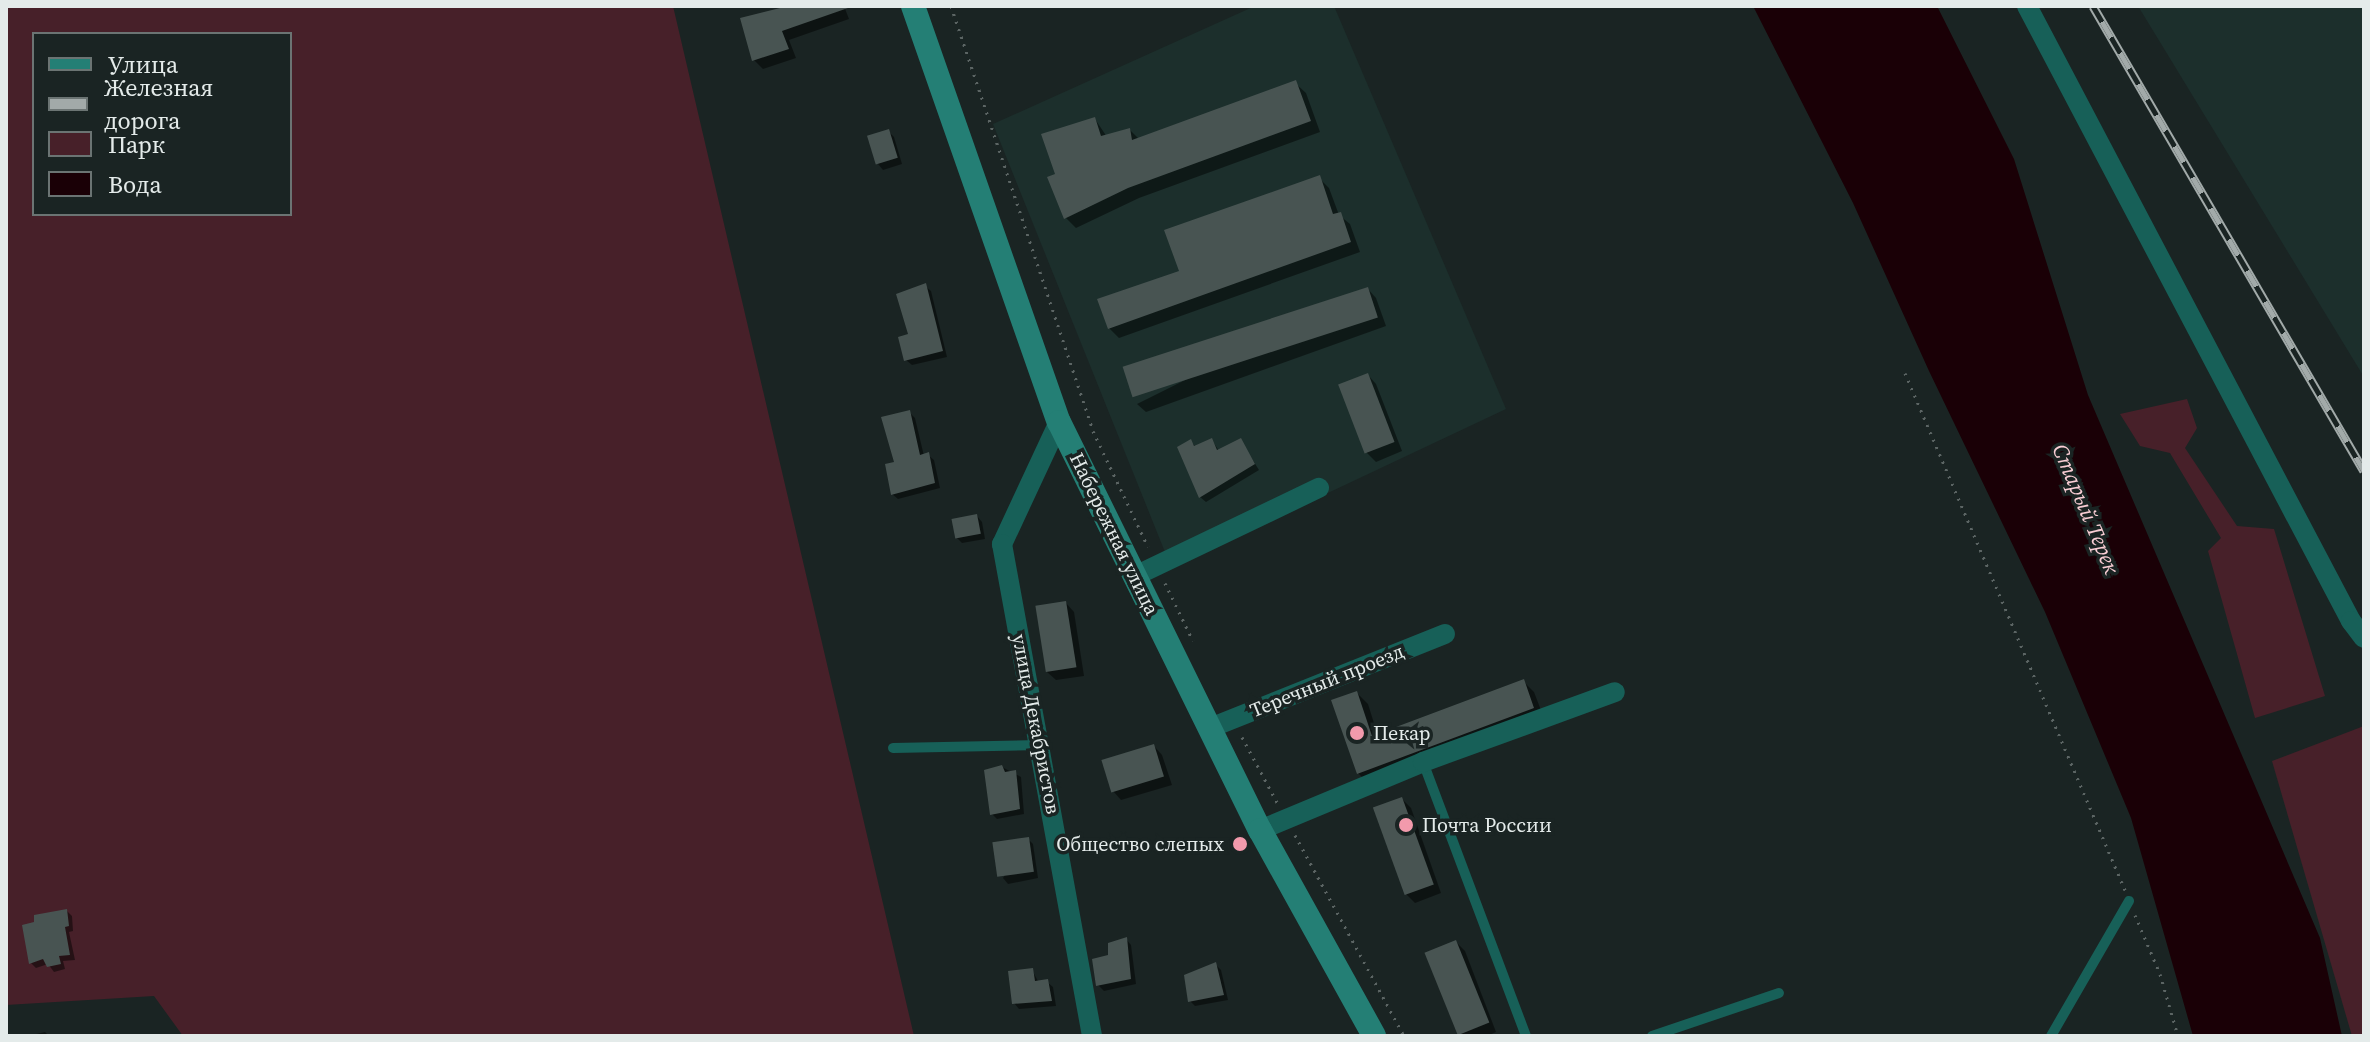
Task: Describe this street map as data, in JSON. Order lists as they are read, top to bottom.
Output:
{
  "streets": {
    "main road": ["Набережная улица"],
    "street": ["Теречный проезд", "улица Декабристов"]
  },
  "crossings": [
    ["Набережная улица", "Теречный проезд"],
    ["Набережная улица", "улица Декабристов"]
  ],
  "water": ["Старый Терек"],
  "places": ["Пекар", "Почта России", "Общество слепых"],
  "legend": [
    "Улица",
    "Железная дорога",
    "Парк",
    "Вода"
  ]
}
